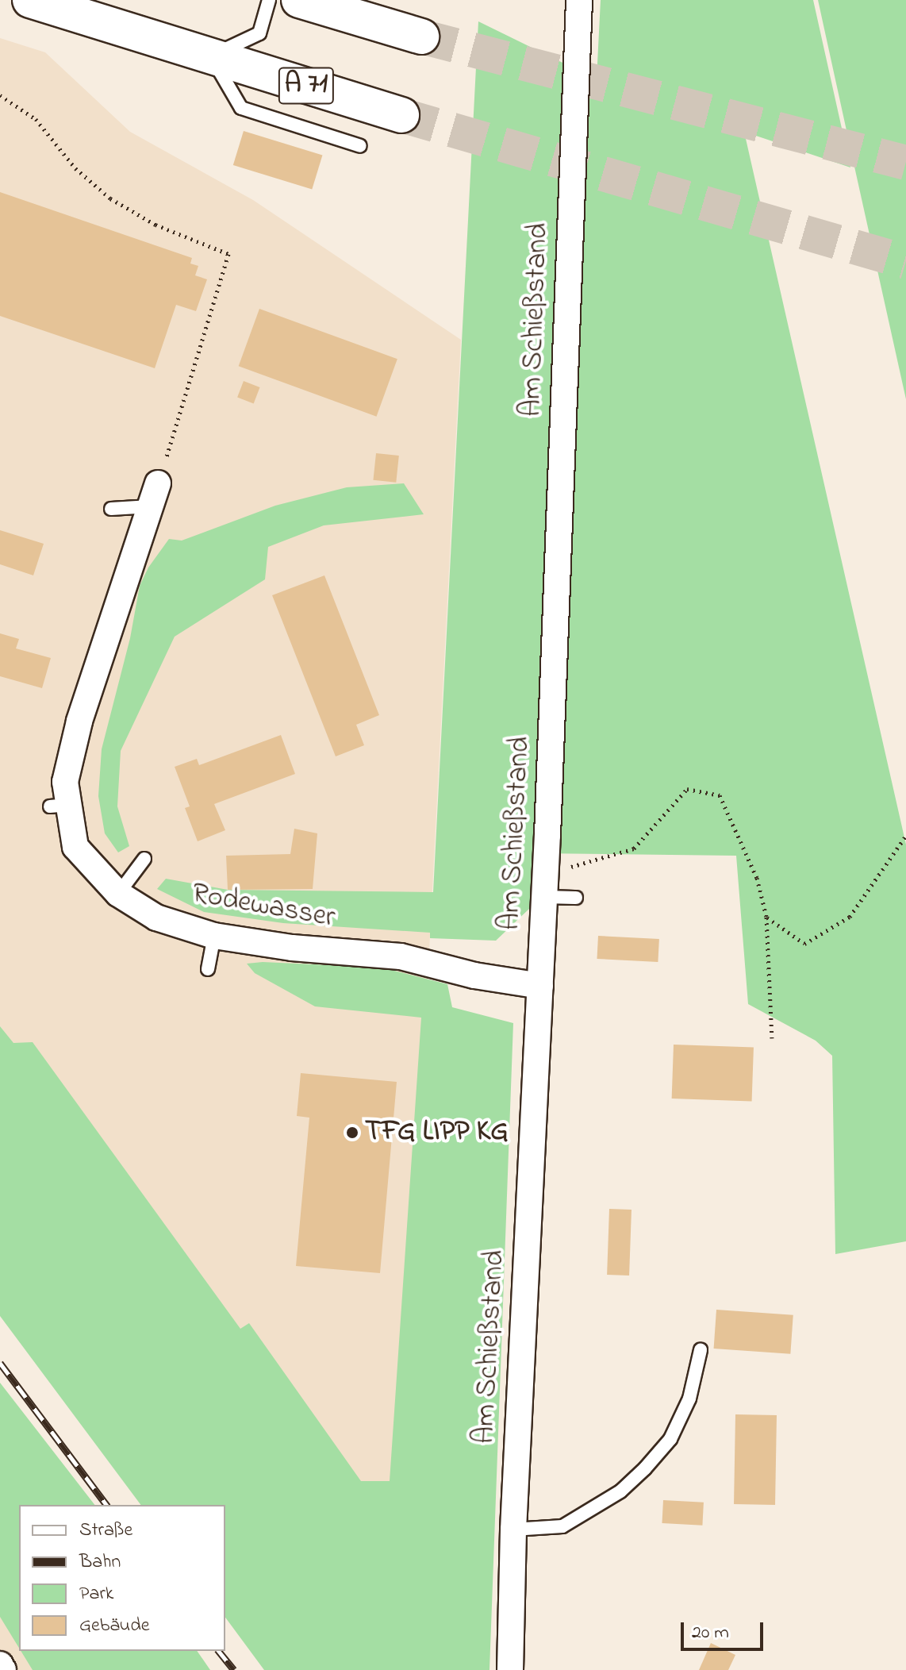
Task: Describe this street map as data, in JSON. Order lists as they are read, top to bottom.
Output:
{
  "streets": {
    "highway": ["A 71"],
    "street": ["Am Schießstand", "Rodewasser"]
  },
  "crossings": [
    ["Am Schießstand", "Rodewasser"]
  ],
  "places": ["TFG LIPP KG"],
  "legend": [
    "Straße",
    "Bahn",
    "Park",
    "Gebäude"
  ],
  "scale_bar": "20 m"
}
